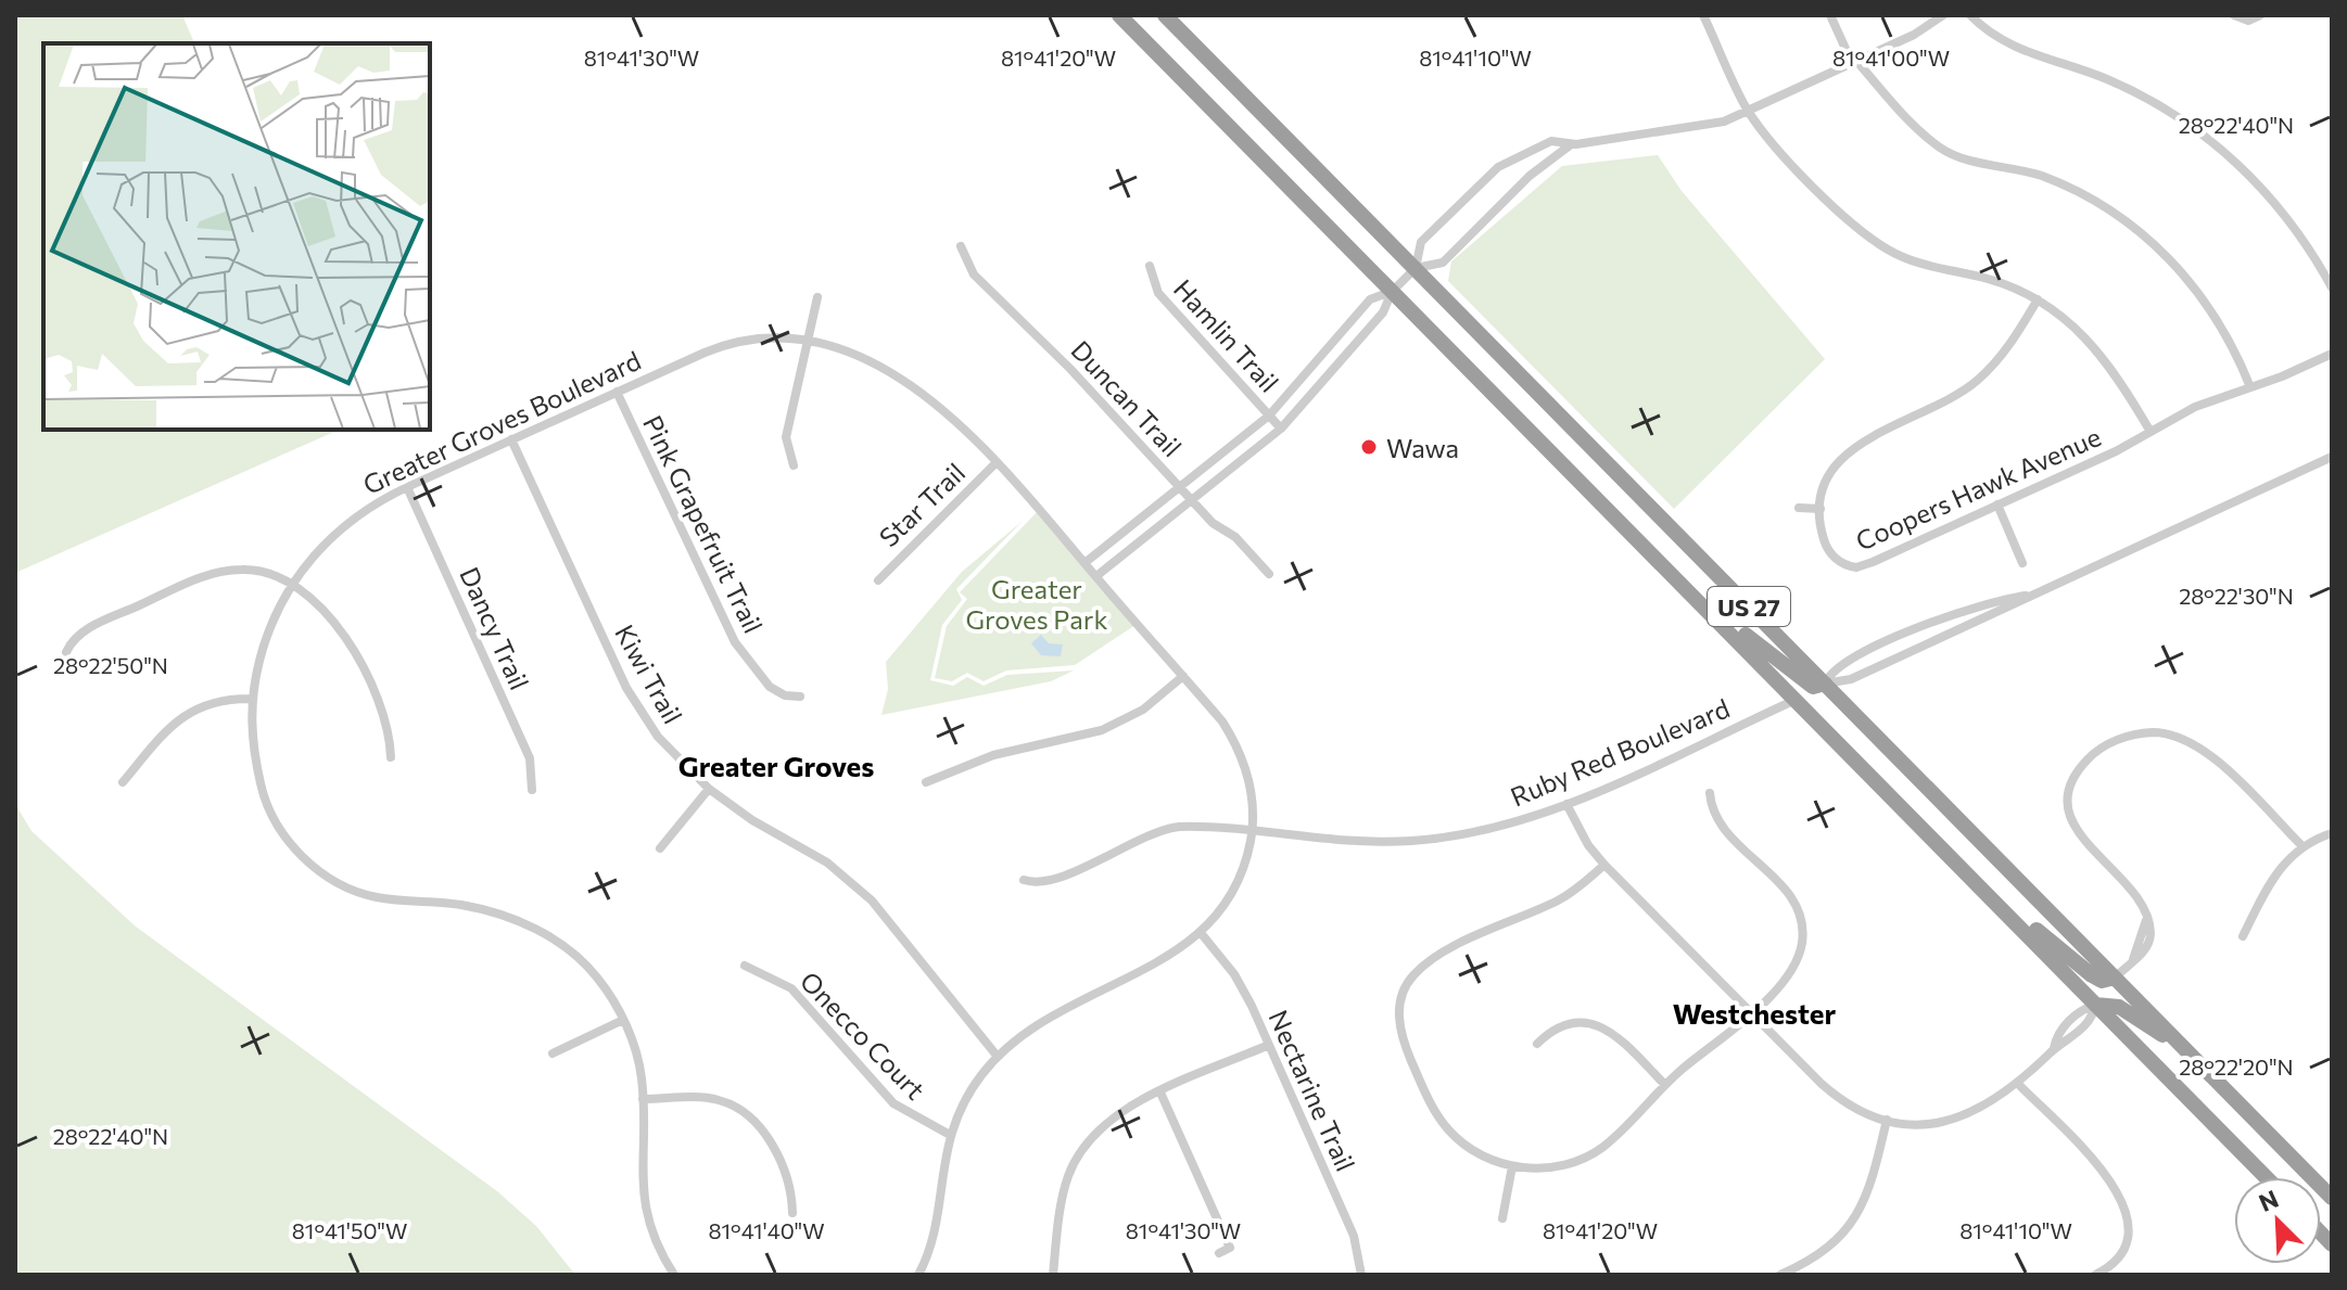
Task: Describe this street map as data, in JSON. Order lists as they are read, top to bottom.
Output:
{
  "streets": {
    "highway": ["US 27"],
    "street": [
      "Hamlin Trail",
      "Duncan Trail",
      "Greater Groves Boulevard",
      "Coopers Hawk Avenue",
      "Star Trail",
      "Pink Grapefruit Trail",
      "Dancy Trail",
      "Kiwi Trail",
      "Ruby Red Boulevard",
      "Onecco Court",
      "Nectarine Trail"
    ]
  },
  "crossings": [
    ["Greater Groves Boulevard", "Star Trail"],
    ["Greater Groves Boulevard", "Pink Grapefruit Trail"],
    ["Greater Groves Boulevard", "Dancy Trail"],
    ["Greater Groves Boulevard", "Kiwi Trail"],
    ["Greater Groves Boulevard", "Ruby Red Boulevard"],
    ["Greater Groves Boulevard", "Onecco Court"],
    ["Greater Groves Boulevard", "Nectarine Trail"],
    ["US 27", "Ruby Red Boulevard"]
  ],
  "districts": ["Greater Groves", "Westchester"],
  "parks": ["Greater Groves Park"],
  "places": ["Wawa"],
  "north": "top left",
  "coordinates": [
    "81°41'30\"W",
    "81°41'20\"W",
    "81°41'10\"W",
    "81°41'00\"W",
    "28°22'40\"N",
    "28°22'30\"N",
    "28°22'50\"N",
    "28°22'20\"N",
    "81°41'50\"W",
    "81°41'40\"W"
  ]
}
